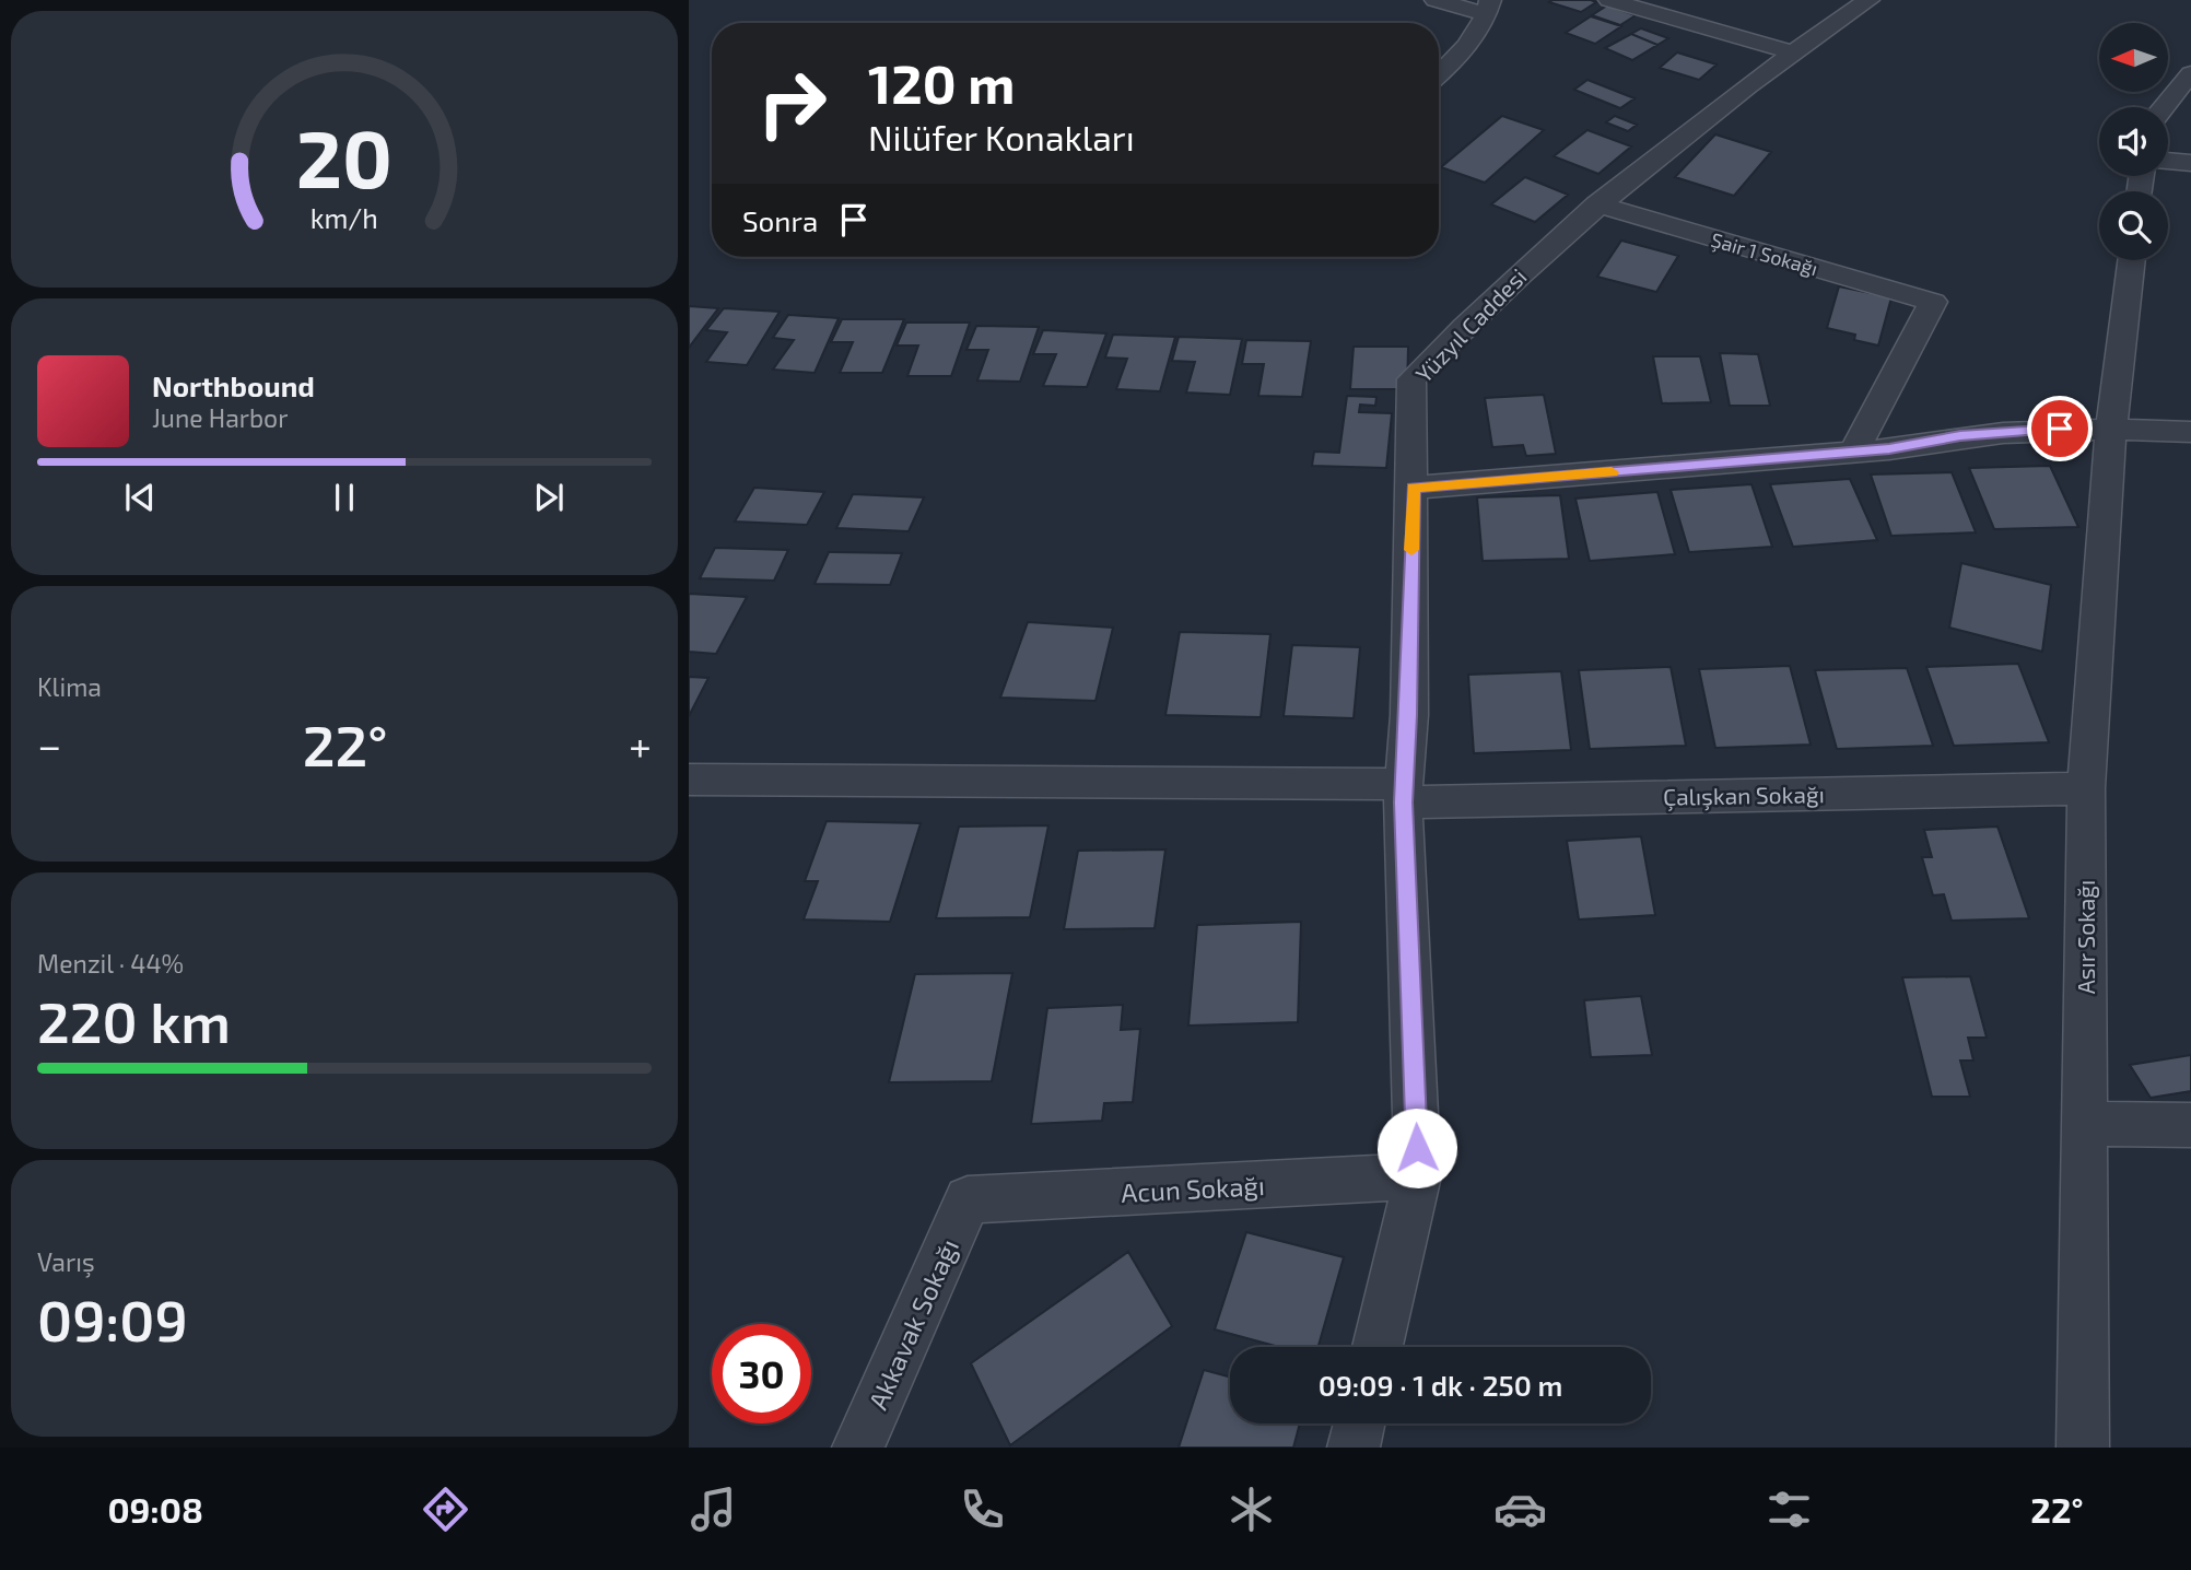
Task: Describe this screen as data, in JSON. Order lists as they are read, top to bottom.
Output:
{
  "streets": {
    "street": [
      "Şair 1 Sokağı",
      "Yüzyıl Caddesi",
      "Çalışkan Sokağı",
      "Asır Sokağı",
      "Acun Sokağı",
      "Akkavak Sokağı"
    ]
  },
  "crossings": [
    ["Şair 1 Sokağı", "Yüzyıl Caddesi"],
    ["Yüzyıl Caddesi", "Çalışkan Sokağı"],
    ["Yüzyıl Caddesi", "Acun Sokağı"],
    ["Çalışkan Sokağı", "Asır Sokağı"],
    ["Acun Sokağı", "Akkavak Sokağı"]
  ],
  "north": "left",
  "page": {
    "turn": ["120 m", "Nilüfer Konakları"],
    "then": "Sonra",
    "song": ["Northbound", "June Harbor"],
    "tile": [
      "Klima",
      ["Menzil · 44%", "220 km"],
      ["Varış", "09:09"]
    ],
    "heat": ["−", "22°", "+"],
    "limit": "30",
    "trip": "09:09 · 1 dk · 250 m",
    "tabs": ["09:08", "22°"],
    "gauge": ["20", "km/h"]
  }
}
